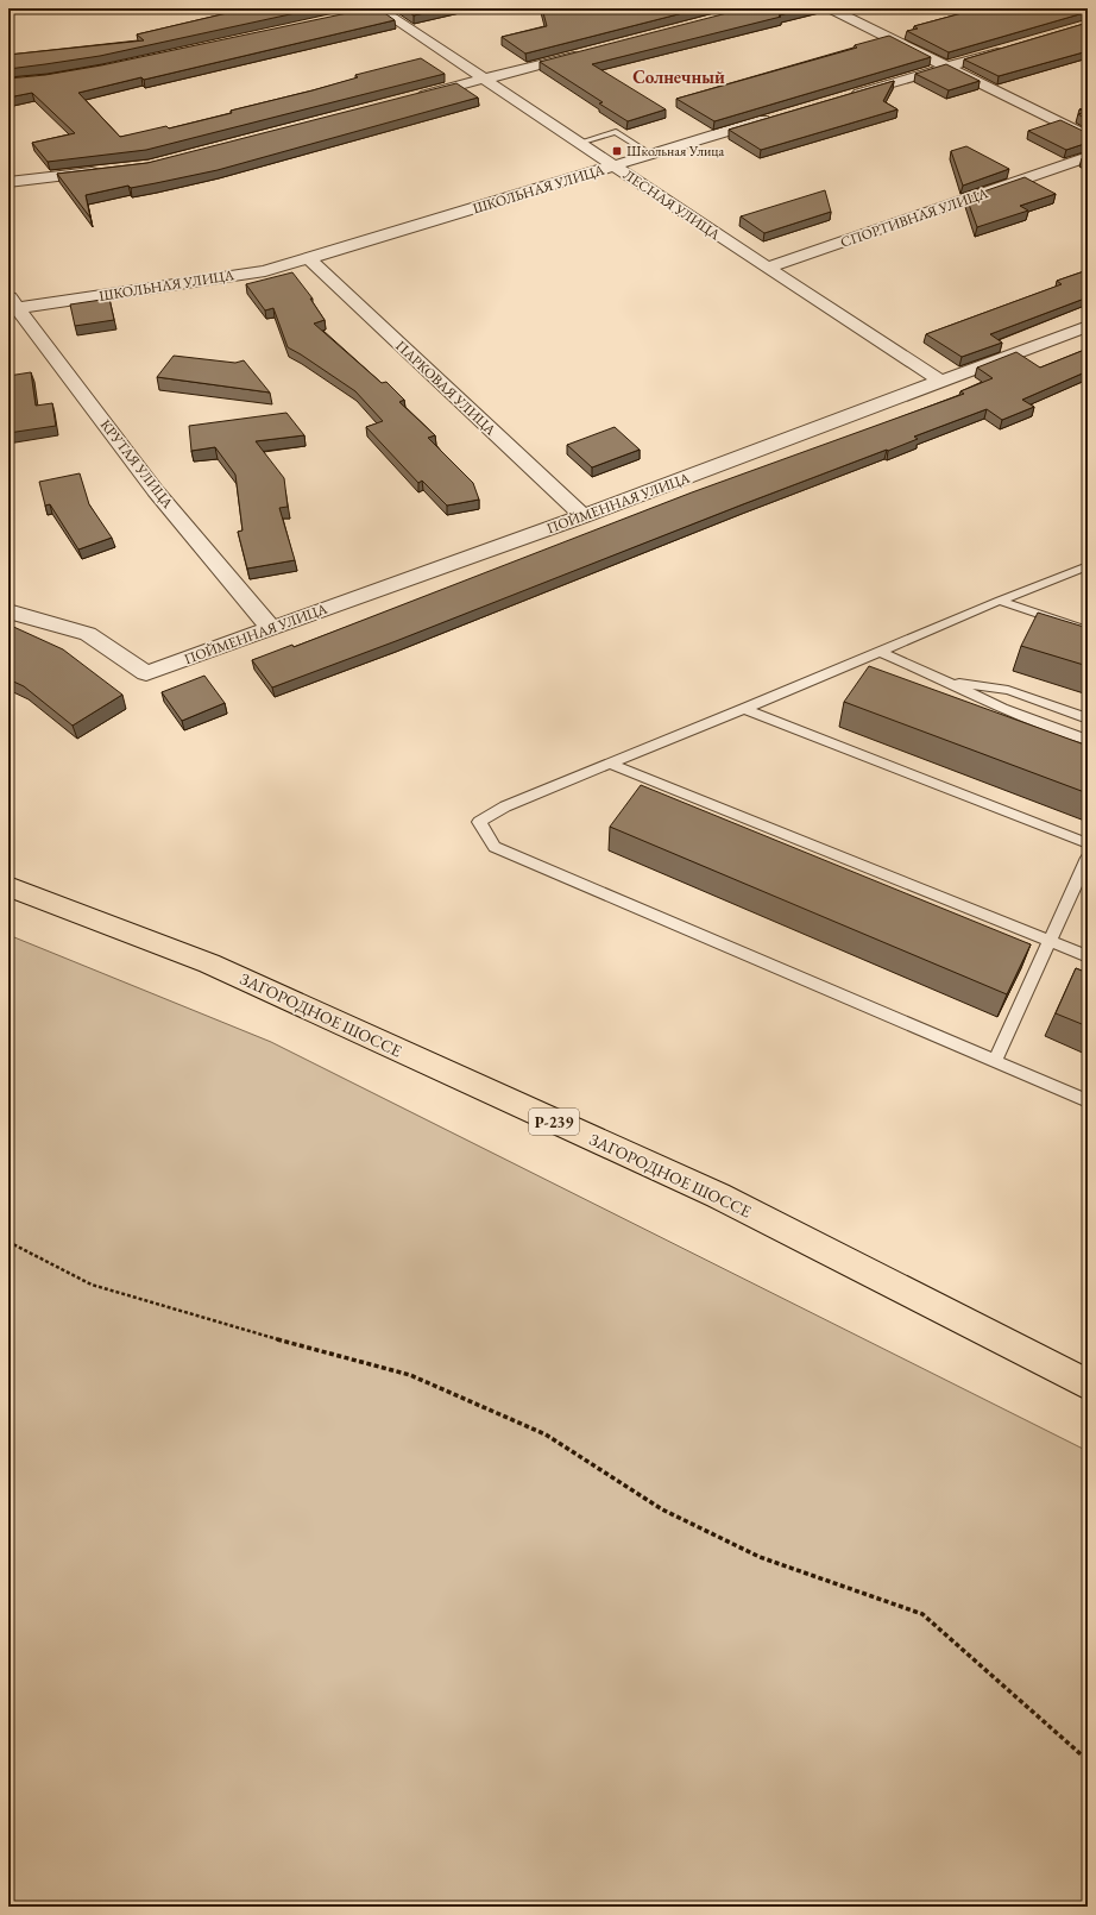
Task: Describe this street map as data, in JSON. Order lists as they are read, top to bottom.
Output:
{
  "streets": {
    "highway": ["ЗАГОРОДНОЕ ШОССЕ", "Р-239"],
    "street": [
      "ШКОЛЬНАЯ УЛИЦА",
      "ЛЕСНАЯ УЛИЦА",
      "СПОРТИВНАЯ УЛИЦА",
      "ПАРКОВАЯ УЛИЦА",
      "КРУТАЯ УЛИЦА",
      "ПОЙМЕННАЯ УЛИЦА"
    ]
  },
  "crossings": [
    ["ШКОЛЬНАЯ УЛИЦА", "ЛЕСНАЯ УЛИЦА"],
    ["ШКОЛЬНАЯ УЛИЦА", "ПАРКОВАЯ УЛИЦА"],
    ["ШКОЛЬНАЯ УЛИЦА", "КРУТАЯ УЛИЦА"],
    ["ЛЕСНАЯ УЛИЦА", "СПОРТИВНАЯ УЛИЦА"],
    ["ЛЕСНАЯ УЛИЦА", "ПОЙМЕННАЯ УЛИЦА"],
    ["ПАРКОВАЯ УЛИЦА", "ПОЙМЕННАЯ УЛИЦА"],
    ["КРУТАЯ УЛИЦА", "ПОЙМЕННАЯ УЛИЦА"]
  ],
  "districts": ["Солнечный"],
  "places": {
    "transit": ["Школьная Улица"]
  }
}
